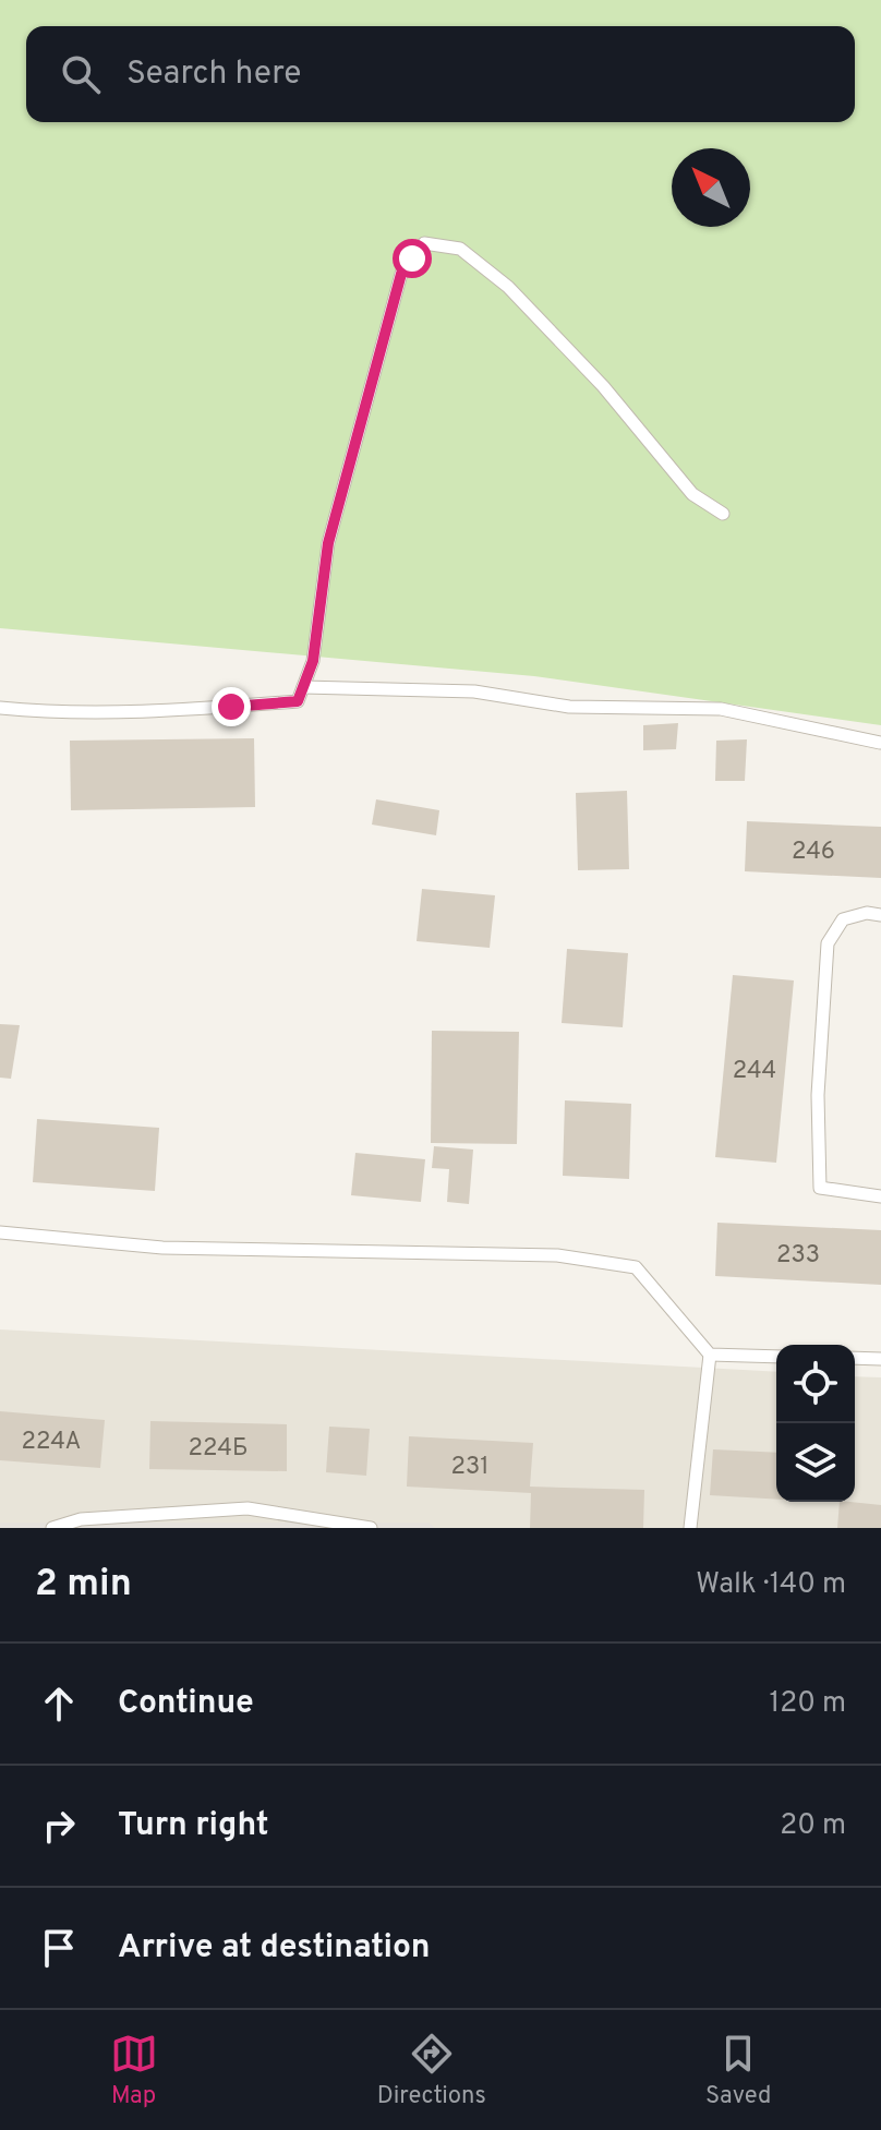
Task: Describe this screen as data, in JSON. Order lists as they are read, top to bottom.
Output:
{
  "house_numbers": [
    "246",
    "244",
    "233",
    "224А",
    "224Б",
    "231"
  ],
  "north": "top left",
  "page": {
    "search": "Search here",
    "heading": ["2 min", "Walk · 140 m"],
    "list": [
      ["Continue", "120 m"],
      ["Turn right", "20 m"],
      "Arrive at destination"
    ],
    "nav": ["Map", "Directions", "Saved"]
  }
}
